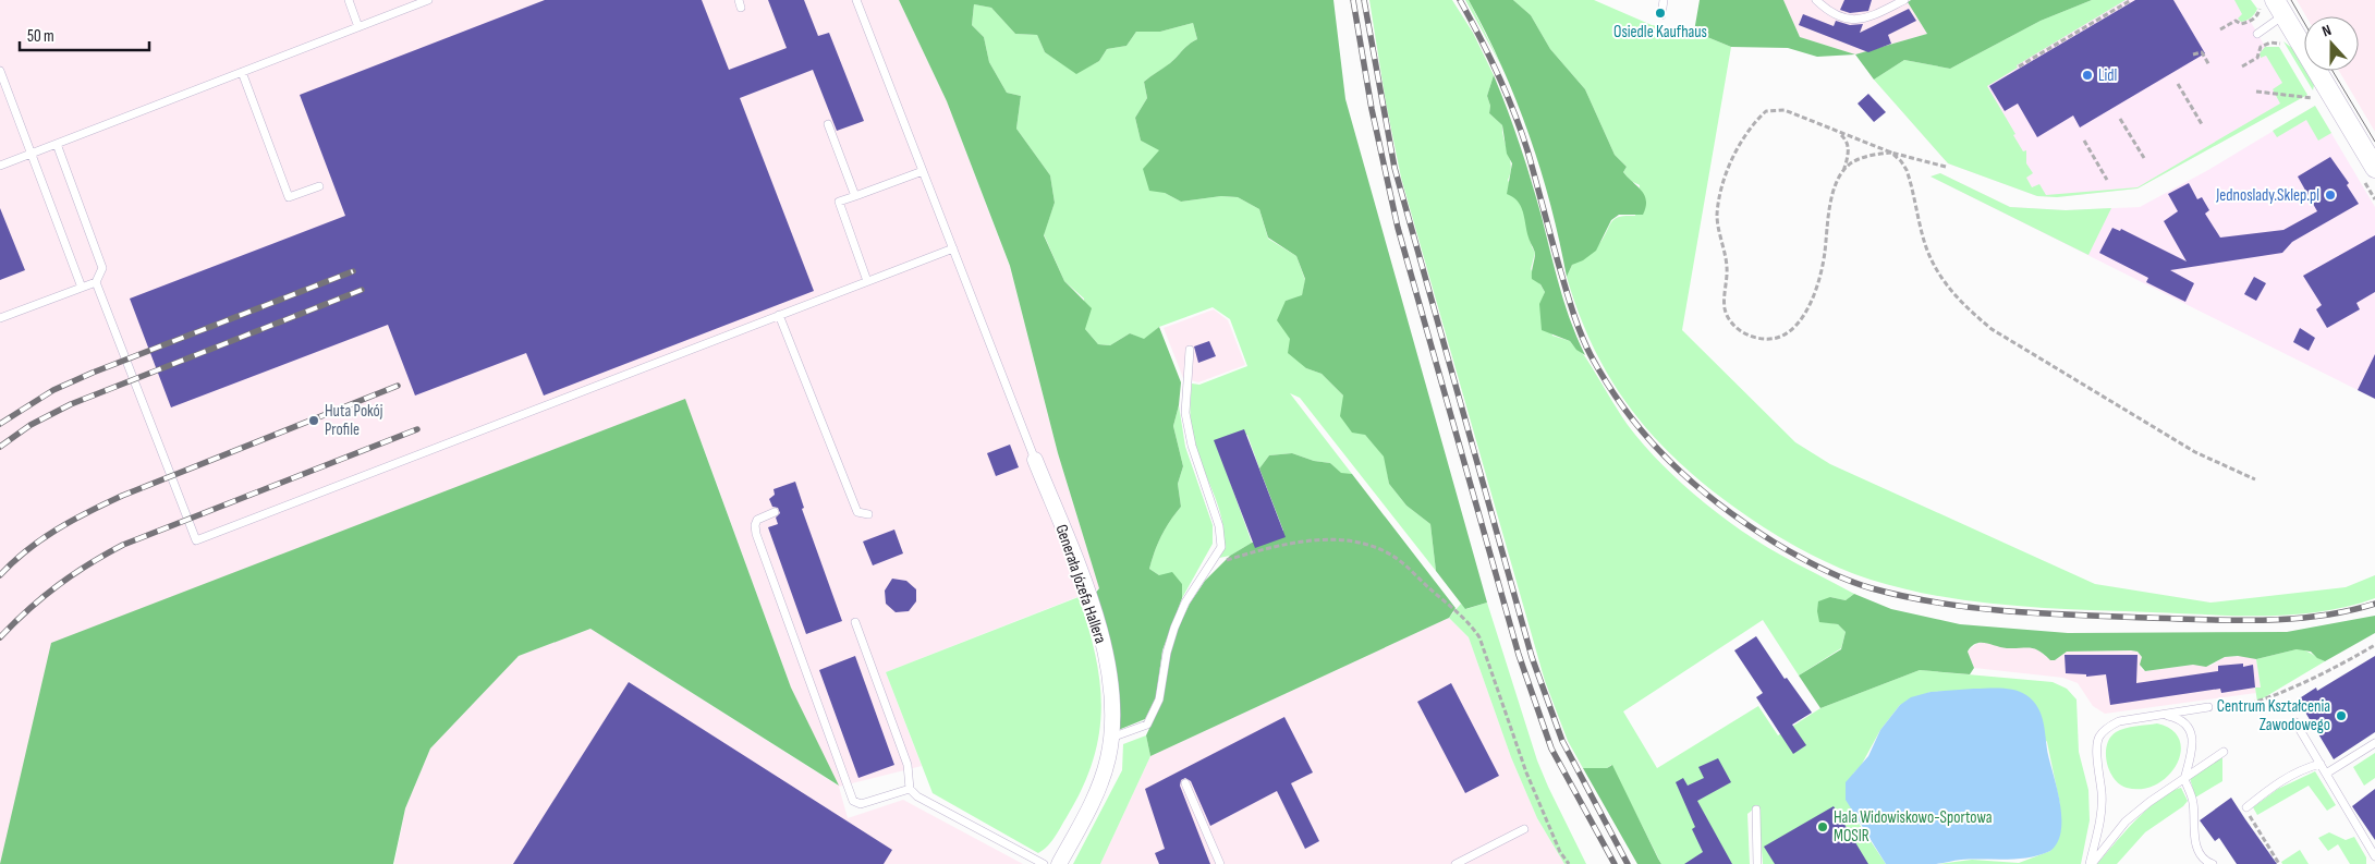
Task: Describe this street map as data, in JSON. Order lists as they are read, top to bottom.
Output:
{
  "streets": {
    "street": ["Generała Józefa Hallera"]
  },
  "places": [
    "Osiedle Kaufhaus",
    "Lidl",
    "Jednoslady.Sklep.pl",
    "Huta Pokój Profile",
    "Centrum Kształcenia Zawodowego",
    "Hala Widowiskowo-Sportowa MOSIR"
  ],
  "scale_bar": "50 m",
  "north": "top"
}
